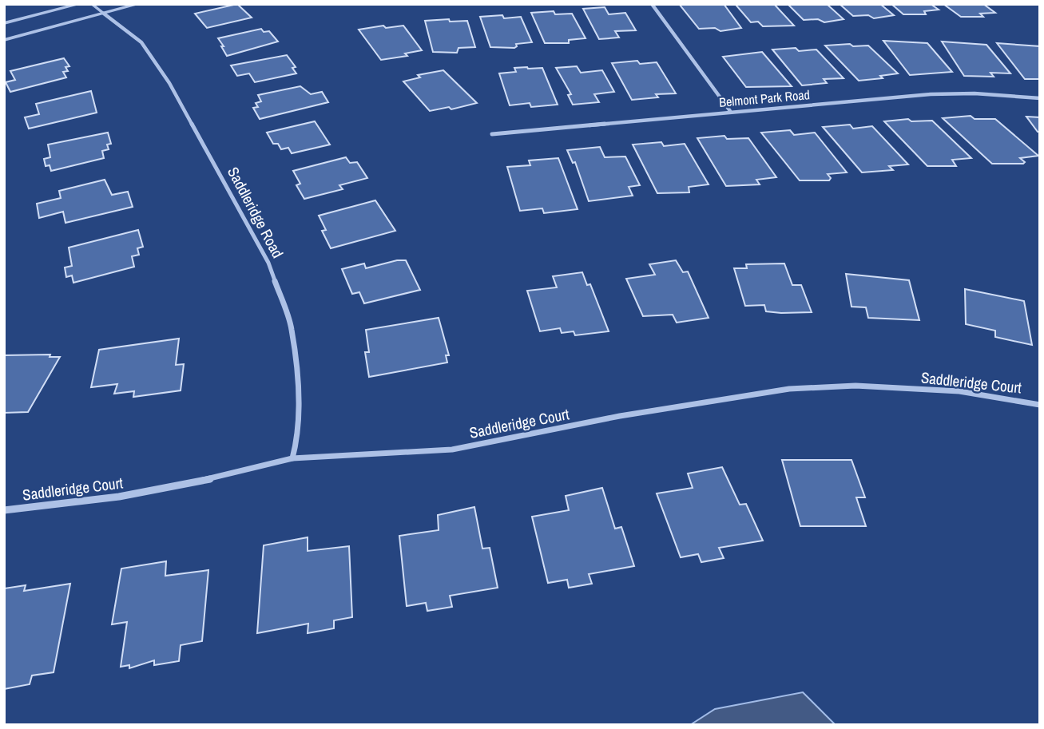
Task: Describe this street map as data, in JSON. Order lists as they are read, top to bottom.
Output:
{
  "streets": {
    "street": ["Belmont Park Road", "Saddleridge Road", "Saddleridge Court"]
  },
  "crossings": [
    ["Saddleridge Road", "Saddleridge Court"]
  ]
}
